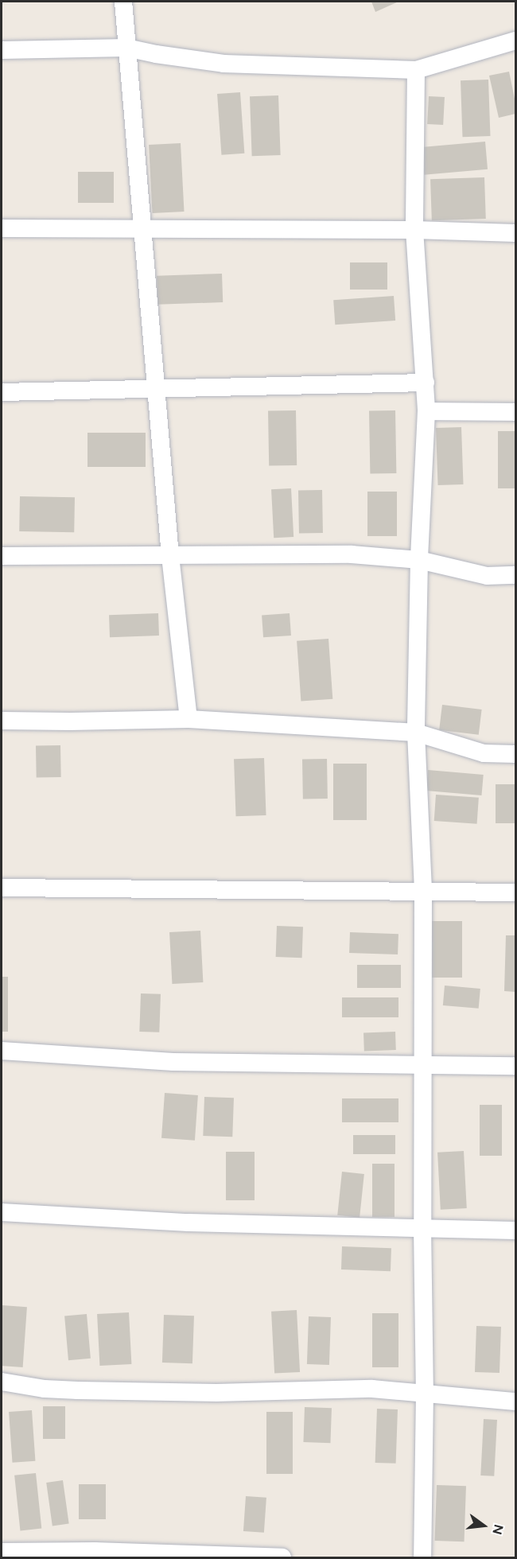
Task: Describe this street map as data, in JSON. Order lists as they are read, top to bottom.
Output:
{
  "north": "right"
}
